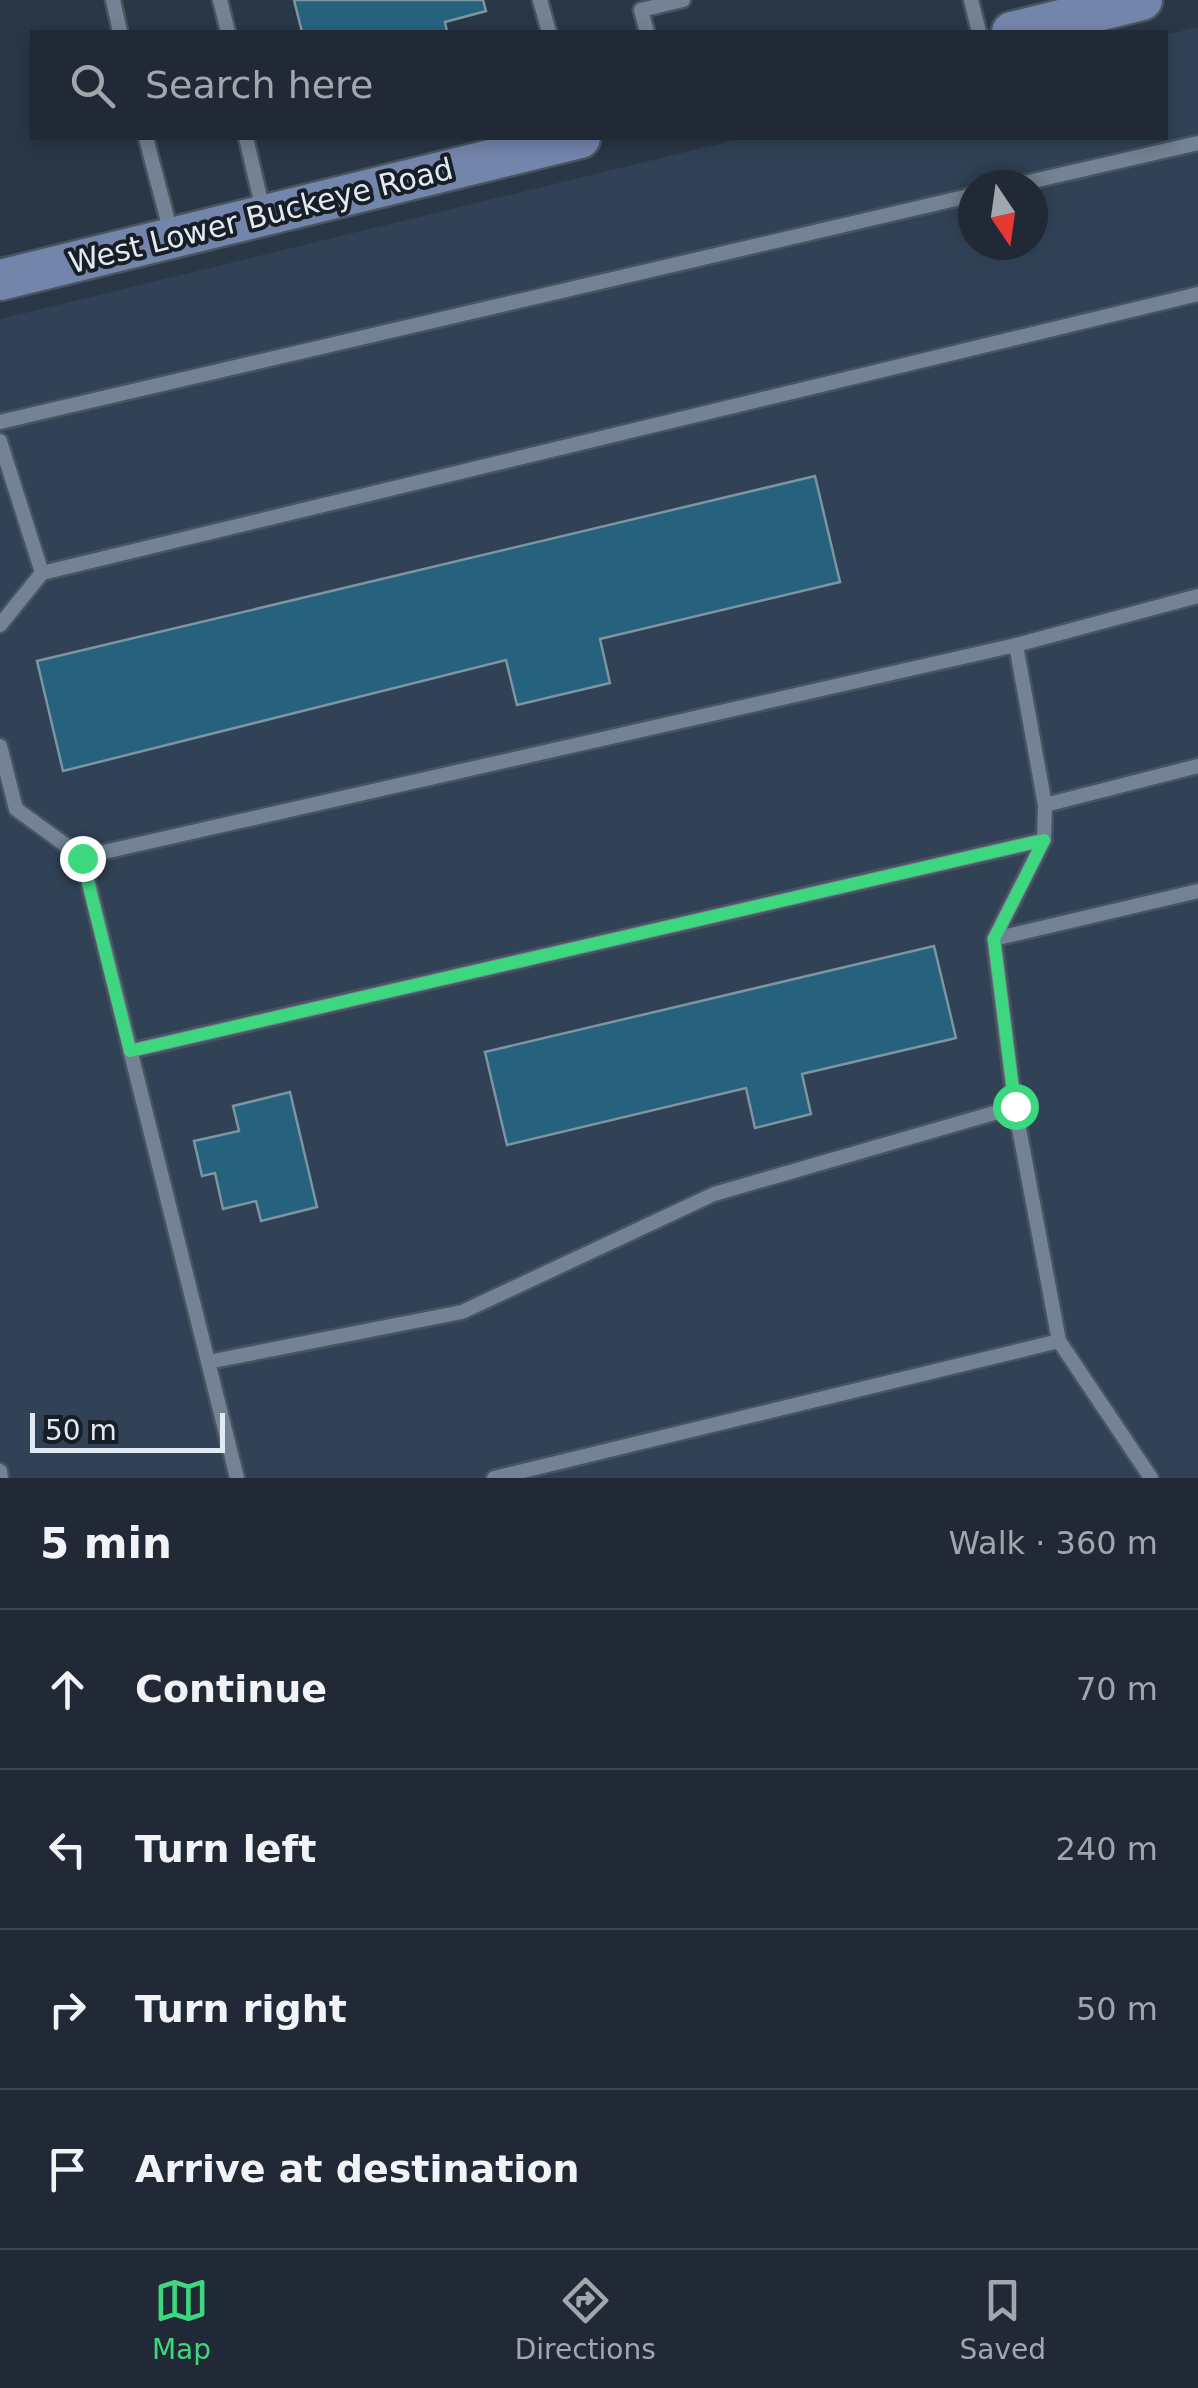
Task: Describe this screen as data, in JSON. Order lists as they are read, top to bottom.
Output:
{
  "streets": {
    "main road": ["West Lower Buckeye Road"]
  },
  "scale_bar": "50 m",
  "north": "bottom",
  "page": {
    "search": "Search here",
    "scale": "50 m",
    "heading": ["5 min", "Walk · 360 m"],
    "list": [
      ["Continue", "70 m"],
      ["Turn left", "240 m"],
      ["Turn right", "50 m"],
      "Arrive at destination"
    ],
    "nav": ["Map", "Directions", "Saved"]
  }
}
